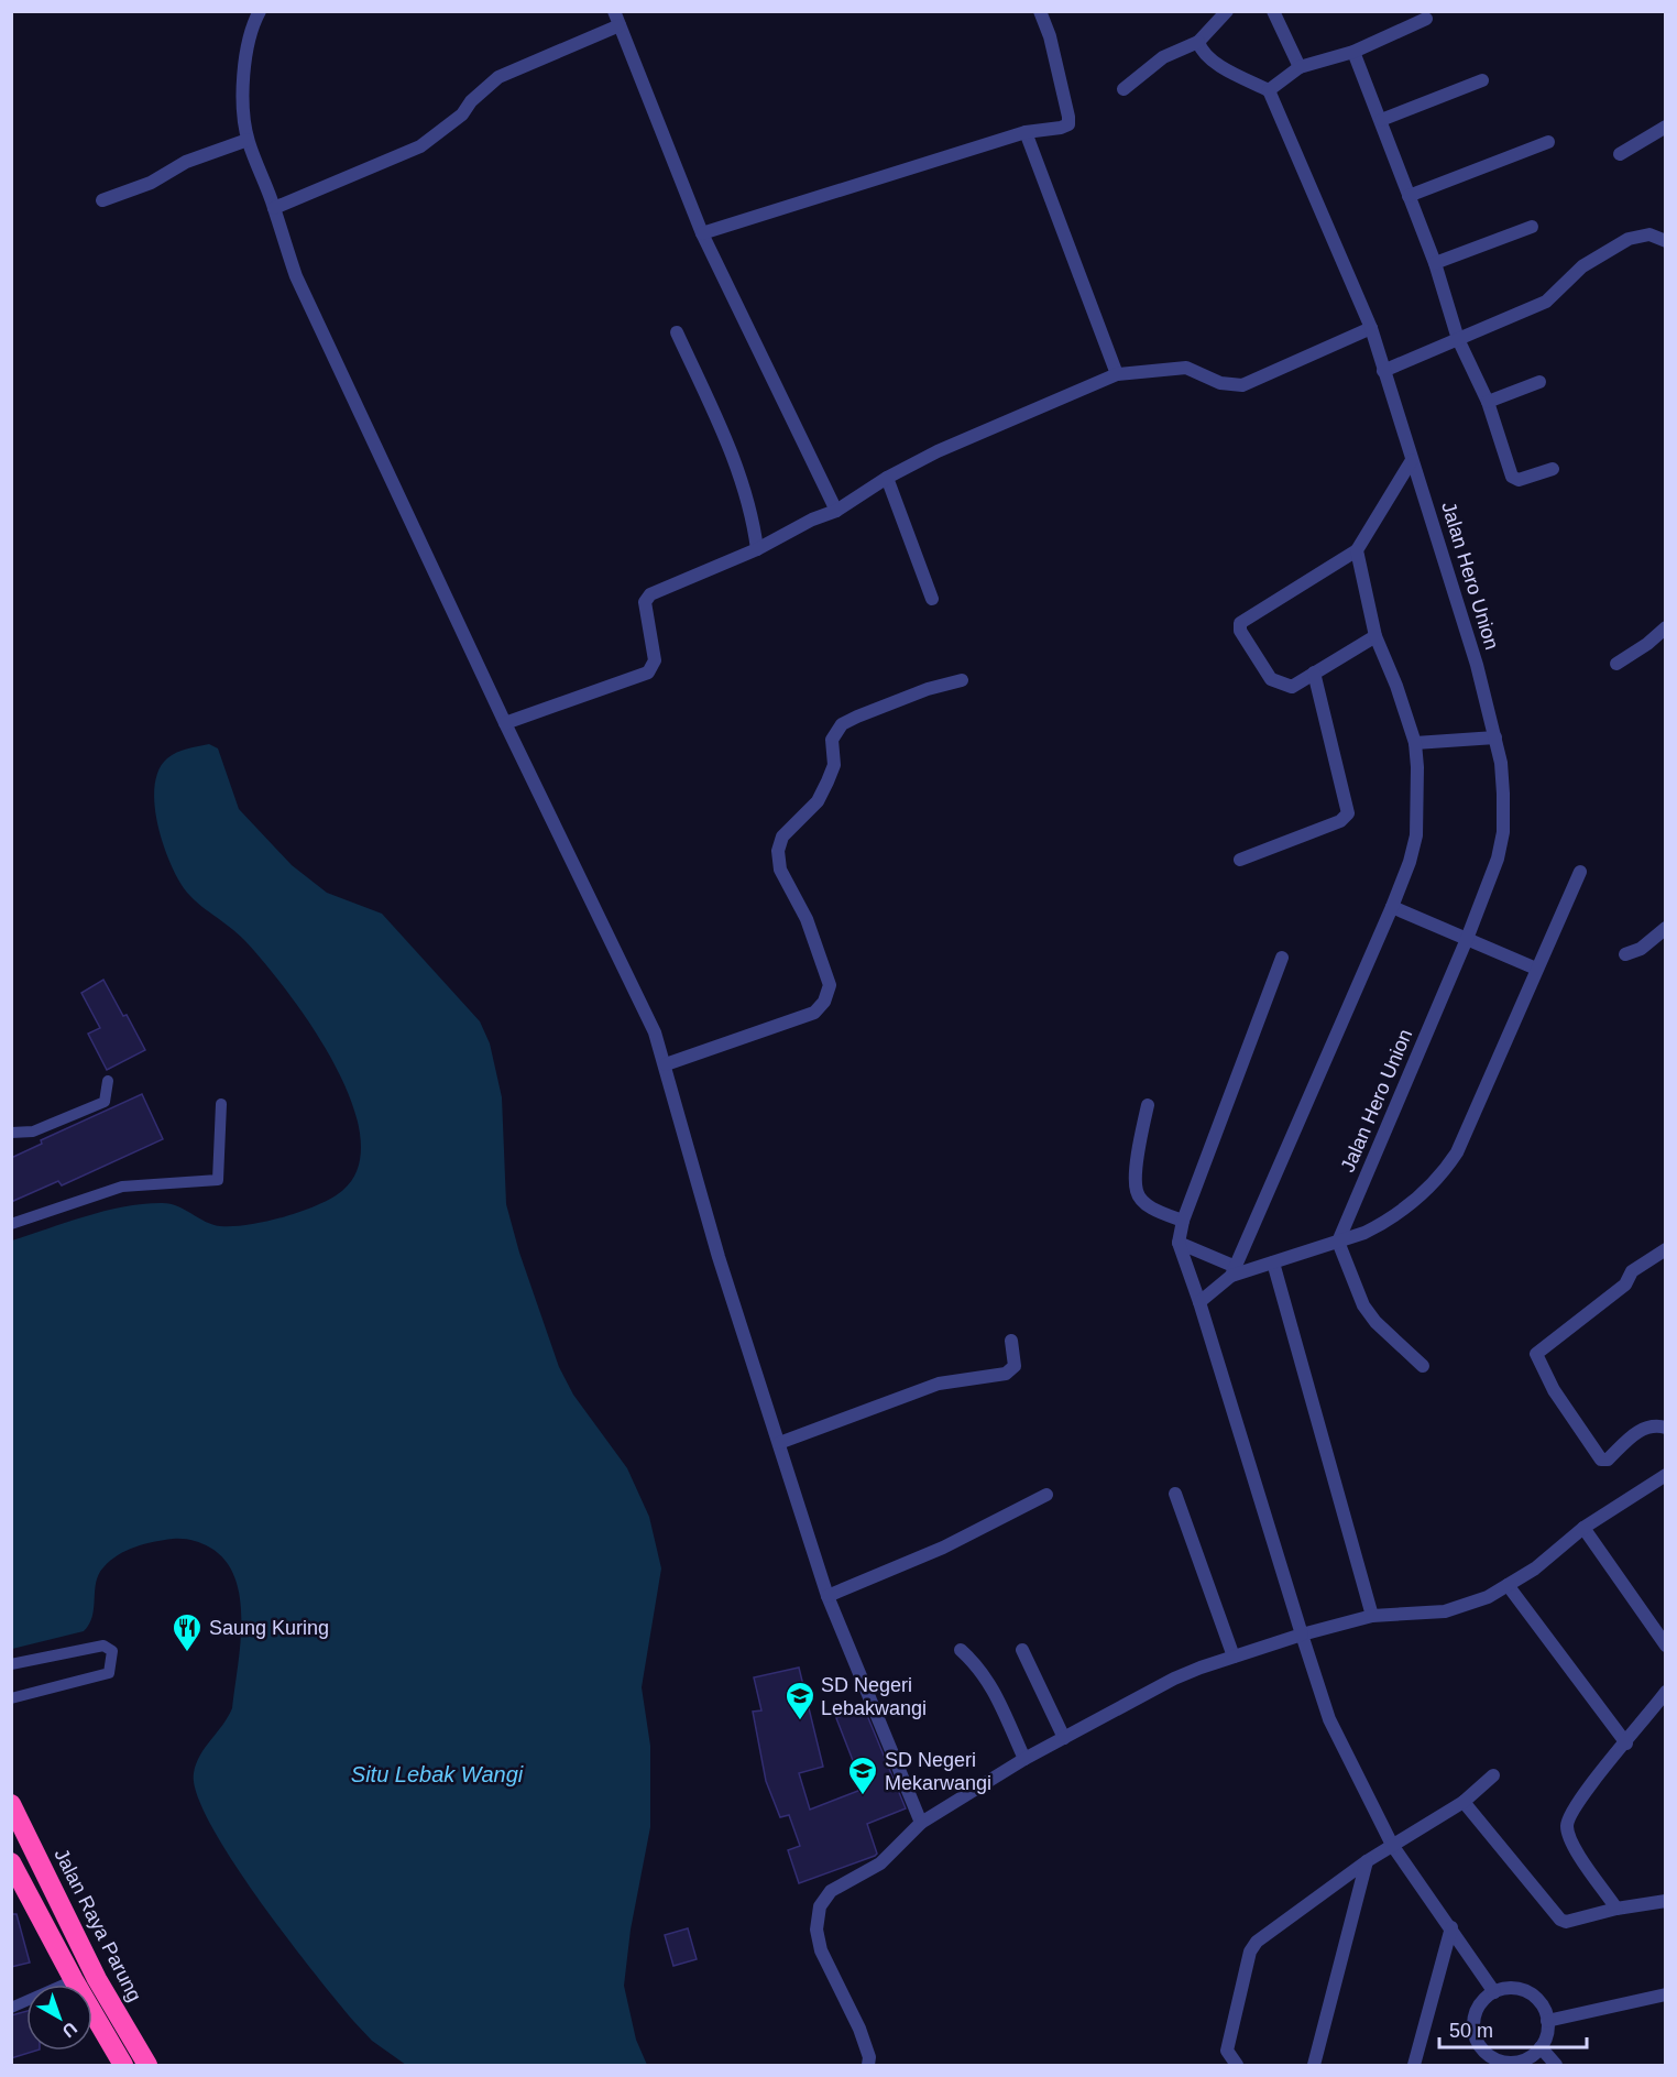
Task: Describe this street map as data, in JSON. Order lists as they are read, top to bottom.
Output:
{
  "streets": {
    "highway": ["Jalan Raya Parung"],
    "street": ["Jalan Hero Union"]
  },
  "water": ["Situ Lebak Wangi"],
  "places": {
    "restaurant": ["Saung Kuring"],
    "school or university": ["SD Negeri Lebakwangi", "SD Negeri Mekarwangi"]
  },
  "scale_bar": "50 m",
  "north": "bottom right"
}
